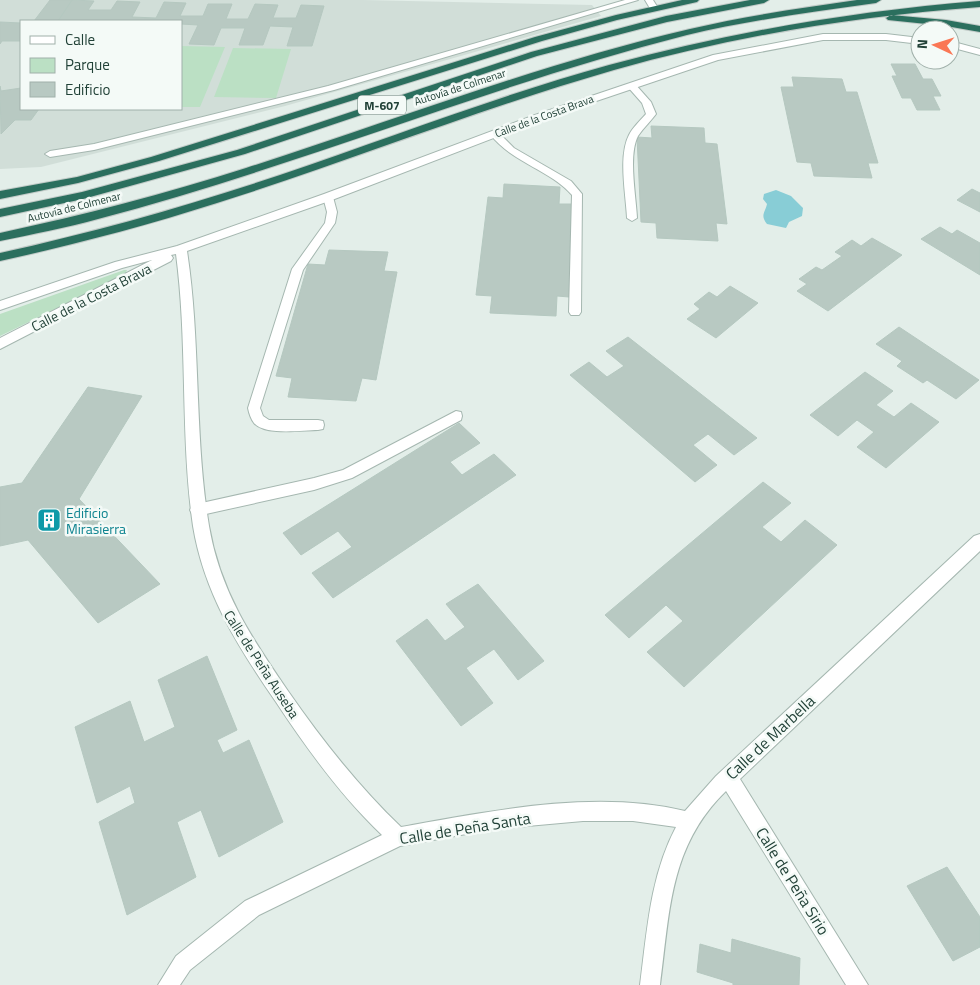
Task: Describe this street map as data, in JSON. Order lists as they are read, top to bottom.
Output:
{
  "streets": {
    "highway": ["Autovía de Colmenar", "M-607"],
    "street": [
      "Calle de la Costa Brava",
      "Calle de Peña Auseba",
      "Calle de Marbella",
      "Calle de Peña Santa",
      "Calle de Peña Sirio"
    ]
  },
  "crossings": [
    ["Autovía de Colmenar", "M-607"],
    ["Calle de la Costa Brava", "Calle de Peña Auseba"],
    ["Calle de Peña Auseba", "Calle de Peña Santa"],
    ["Calle de Marbella", "Calle de Peña Santa"],
    ["Calle de Marbella", "Calle de Peña Sirio"]
  ],
  "places": {
    "building": ["Edificio Mirasierra"]
  },
  "legend": ["Calle", "Parque", "Edificio"],
  "north": "left"
}
